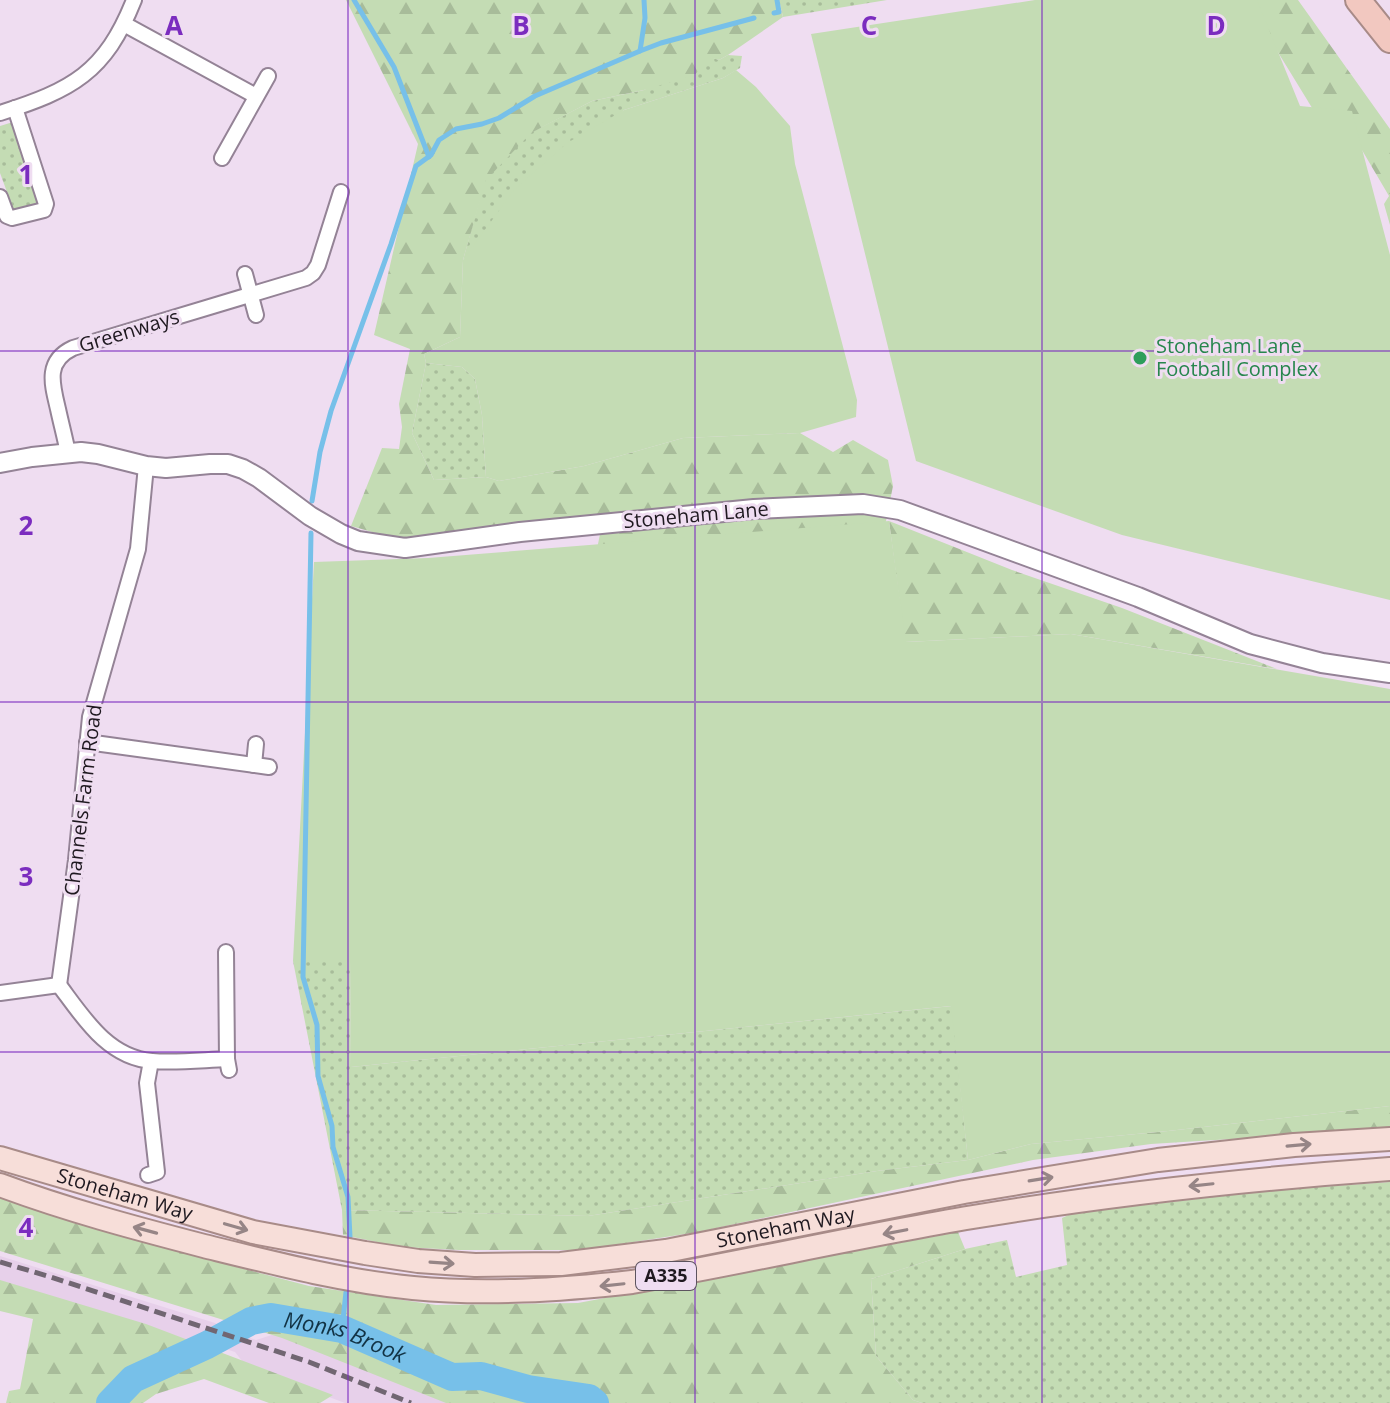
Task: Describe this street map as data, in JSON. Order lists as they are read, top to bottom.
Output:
{
  "streets": {
    "main road": ["Stoneham Way", "A335"],
    "street": ["Greenways", "Stoneham Lane", "Channels Farm Road"]
  },
  "crossings": [
    ["Greenways", "Stoneham Lane"],
    ["Stoneham Lane", "Channels Farm Road"]
  ],
  "water": ["Monks Brook"],
  "places": ["Stoneham Lane Football Complex"],
  "grid": {
    "columns": [
      "A",
      "B",
      "C",
      "D"
    ],
    "rows": [
      "1",
      "2",
      "3",
      "4"
    ]
  }
}
